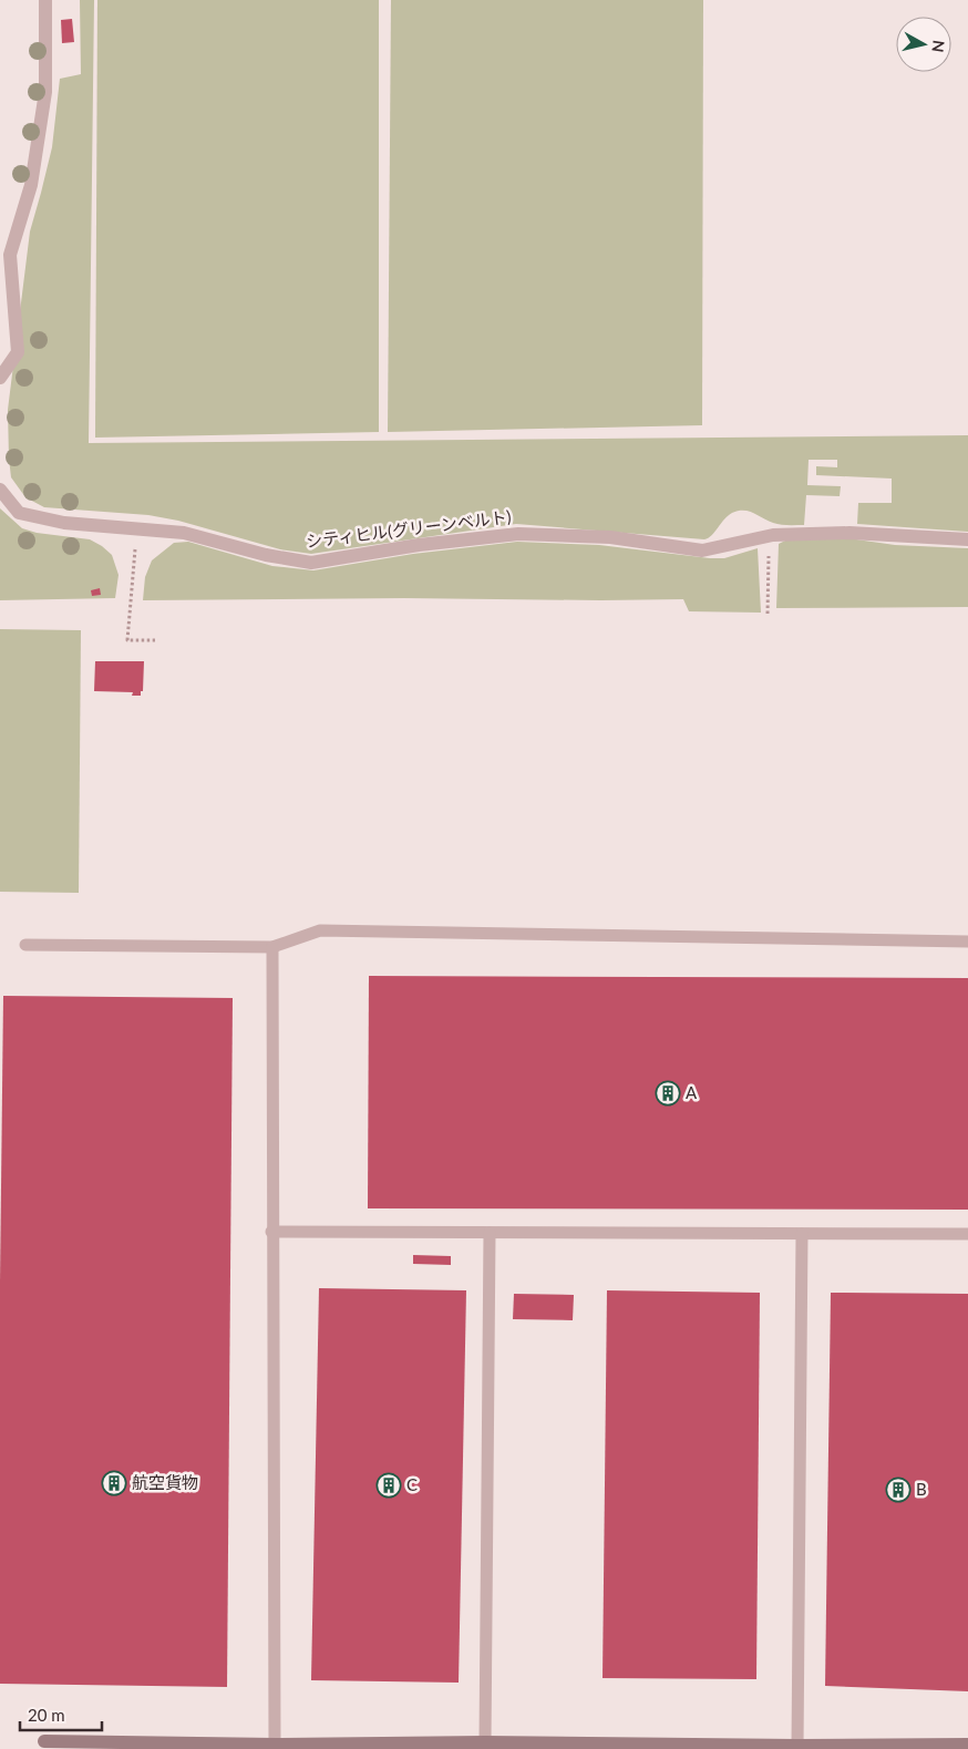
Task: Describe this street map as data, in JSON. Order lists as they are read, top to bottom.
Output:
{
  "streets": {
    "street": ["シティヒル(グリーンベルト)"]
  },
  "places": {
    "building": [
      "A",
      "航空貨物",
      "C",
      "B"
    ]
  },
  "scale_bar": "20 m",
  "north": "right"
}
